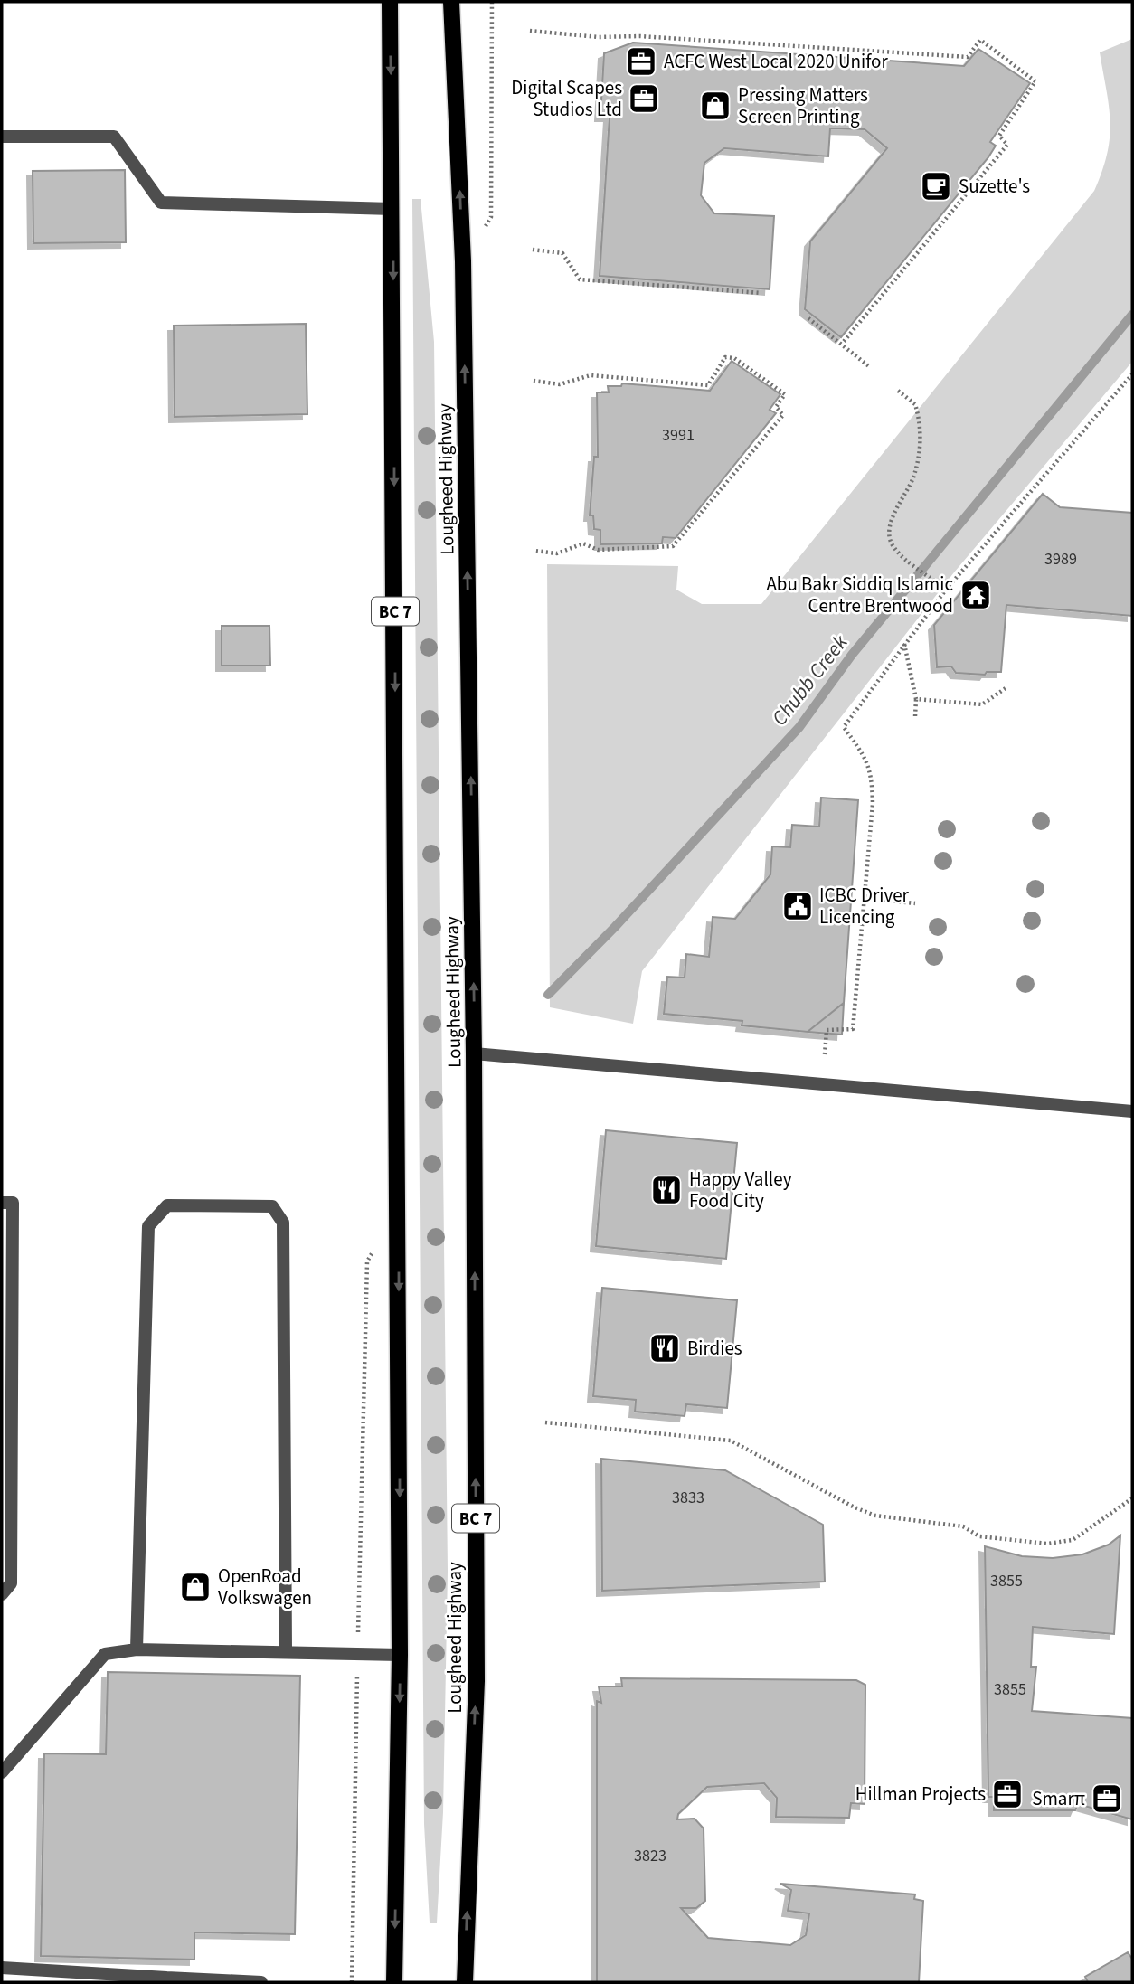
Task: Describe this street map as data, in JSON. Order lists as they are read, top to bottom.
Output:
{
  "streets": {
    "main road": ["Lougheed Highway", "BC 7"]
  },
  "water": ["Chubb Creek"],
  "places": {
    "office": [
      "ACFC West Local 2020 Unifor",
      "Digital Scapes Studios Ltd",
      "Hillman Projects",
      "Smarπ"
    ],
    "shop": ["Pressing Matters Screen Printing", "OpenRoad Volkswagen"],
    "cafe": ["Suzette's"],
    "temple": ["Abu Bakr Siddiq Islamic Centre Brentwood"],
    "public building": ["ICBC Driver Licencing"],
    "restaurant": ["Happy Valley Food City", "Birdies"]
  },
  "house_numbers": [
    "3991",
    "3989",
    "3833",
    "3855",
    "3855",
    "3823"
  ]
}
